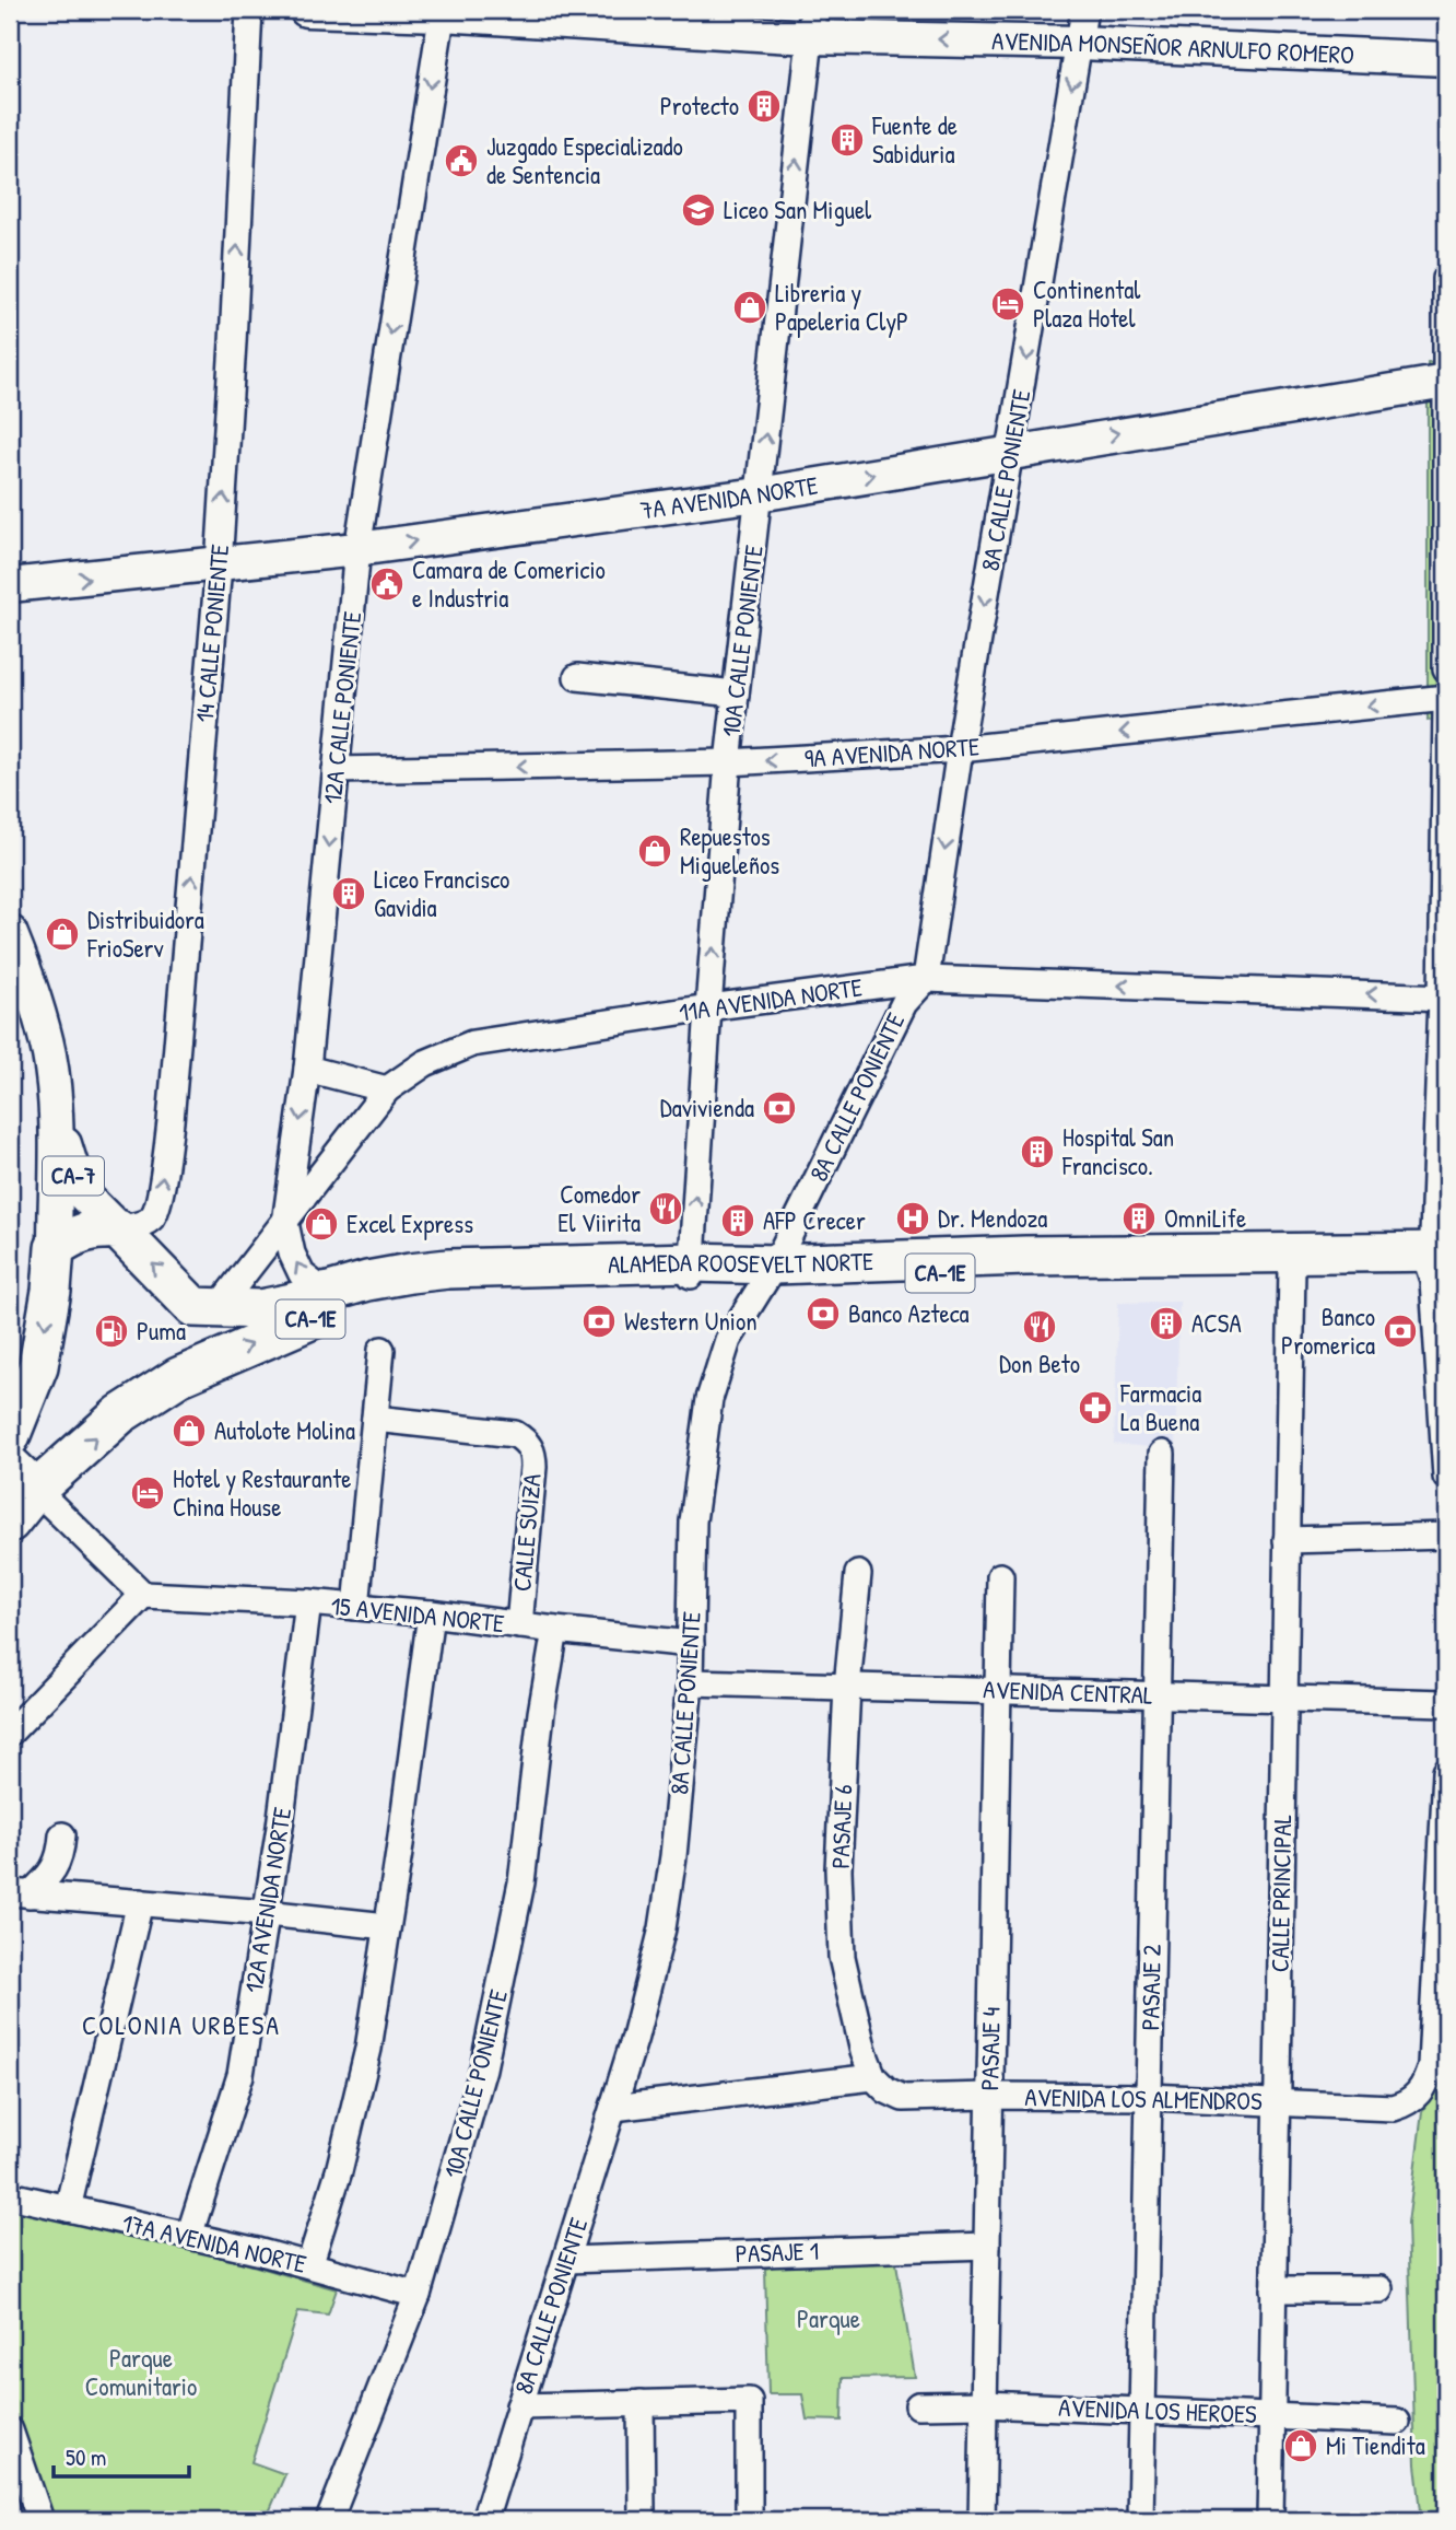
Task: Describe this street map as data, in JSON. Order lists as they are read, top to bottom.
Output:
{
  "streets": {
    "highway": ["ALAMEDA ROOSEVELT NORTE", "CA-1E"],
    "main road": ["AVENIDA MONSEÑOR ARNULFO ROMERO", "7A AVENIDA NORTE", "CA-7"],
    "street": [
      "8A CALLE PONIENTE",
      "14 CALLE PONIENTE",
      "10A CALLE PONIENTE",
      "12A CALLE PONIENTE",
      "9A AVENIDA NORTE",
      "11A AVENIDA NORTE",
      "CALLE SUIZA",
      "15 AVENIDA NORTE",
      "AVENIDA CENTRAL",
      "PASAJE 6",
      "CALLE PRINCIPAL",
      "12A AVENIDA NORTE",
      "PASAJE 2",
      "PASAJE 4",
      "AVENIDA LOS ALMENDROS",
      "17A AVENIDA NORTE",
      "PASAJE 1",
      "AVENIDA LOS HEROES"
    ]
  },
  "crossings": [
    ["AVENIDA MONSEÑOR ARNULFO ROMERO", "8A CALLE PONIENTE"],
    ["AVENIDA MONSEÑOR ARNULFO ROMERO", "10A CALLE PONIENTE"],
    ["AVENIDA MONSEÑOR ARNULFO ROMERO", "12A CALLE PONIENTE"],
    ["8A CALLE PONIENTE", "7A AVENIDA NORTE"],
    ["8A CALLE PONIENTE", "9A AVENIDA NORTE"],
    ["8A CALLE PONIENTE", "11A AVENIDA NORTE"],
    ["8A CALLE PONIENTE", "ALAMEDA ROOSEVELT NORTE"],
    ["8A CALLE PONIENTE", "15 AVENIDA NORTE"],
    ["8A CALLE PONIENTE", "AVENIDA CENTRAL"],
    ["8A CALLE PONIENTE", "PASAJE 1"],
    ["7A AVENIDA NORTE", "14 CALLE PONIENTE"],
    ["7A AVENIDA NORTE", "10A CALLE PONIENTE"],
    ["7A AVENIDA NORTE", "12A CALLE PONIENTE"],
    ["14 CALLE PONIENTE", "CA-7"],
    ["10A CALLE PONIENTE", "9A AVENIDA NORTE"],
    ["10A CALLE PONIENTE", "11A AVENIDA NORTE"],
    ["10A CALLE PONIENTE", "ALAMEDA ROOSEVELT NORTE"],
    ["10A CALLE PONIENTE", "15 AVENIDA NORTE"],
    ["10A CALLE PONIENTE", "17A AVENIDA NORTE"],
    ["12A CALLE PONIENTE", "9A AVENIDA NORTE"],
    ["12A CALLE PONIENTE", "11A AVENIDA NORTE"],
    ["12A CALLE PONIENTE", "ALAMEDA ROOSEVELT NORTE"],
    ["11A AVENIDA NORTE", "ALAMEDA ROOSEVELT NORTE"],
    ["ALAMEDA ROOSEVELT NORTE", "CA-1E"],
    ["ALAMEDA ROOSEVELT NORTE", "CALLE PRINCIPAL"],
    ["CALLE SUIZA", "15 AVENIDA NORTE"],
    ["15 AVENIDA NORTE", "12A AVENIDA NORTE"],
    ["AVENIDA CENTRAL", "PASAJE 6"],
    ["AVENIDA CENTRAL", "CALLE PRINCIPAL"],
    ["AVENIDA CENTRAL", "PASAJE 2"],
    ["AVENIDA CENTRAL", "PASAJE 4"],
    ["PASAJE 6", "AVENIDA LOS ALMENDROS"],
    ["CALLE PRINCIPAL", "AVENIDA LOS ALMENDROS"],
    ["CALLE PRINCIPAL", "AVENIDA LOS HEROES"],
    ["12A AVENIDA NORTE", "17A AVENIDA NORTE"],
    ["PASAJE 2", "AVENIDA LOS ALMENDROS"],
    ["PASAJE 2", "AVENIDA LOS HEROES"],
    ["PASAJE 4", "AVENIDA LOS ALMENDROS"],
    ["PASAJE 4", "PASAJE 1"],
    ["PASAJE 4", "AVENIDA LOS HEROES"]
  ],
  "one_way": [
    "8A CALLE PONIENTE",
    "7A AVENIDA NORTE",
    "14 CALLE PONIENTE",
    "10A CALLE PONIENTE",
    "12A CALLE PONIENTE",
    "9A AVENIDA NORTE",
    "11A AVENIDA NORTE"
  ],
  "districts": ["COLONIA URBESA"],
  "parks": ["Parque", "Parque Comunitario"],
  "places": {
    "building": [
      "Protecto",
      "Fuente de Sabiduria",
      "Liceo Francisco Gavidia",
      "Hospital San Francisco.",
      "OmniLife",
      "AFP Crecer",
      "ACSA"
    ],
    "public building": ["Juzgado Especializado de Sentencia", "Camara de Comericio e Industria"],
    "school or university": ["Liceo San Miguel"],
    "hotel": ["Continental Plaza Hotel", "Hotel y Restaurante China House"],
    "shop": [
      "Libreria y Papeleria ClyP",
      "Repuestos Migueleños",
      "Distribuidora FrioServ",
      "Excel Express",
      "Autolote Molina",
      "Mi Tiendita"
    ],
    "bank": [
      "Davivienda",
      "Banco Azteca",
      "Western Union",
      "Banco Promerica"
    ],
    "restaurant": ["Comedor El Viirita", "Don Beto"],
    "hospital": ["Dr. Mendoza"],
    "fuel station": ["Puma"],
    "pharmacy": ["Farmacia La Buena"]
  },
  "scale_bar": "50 m"
}
